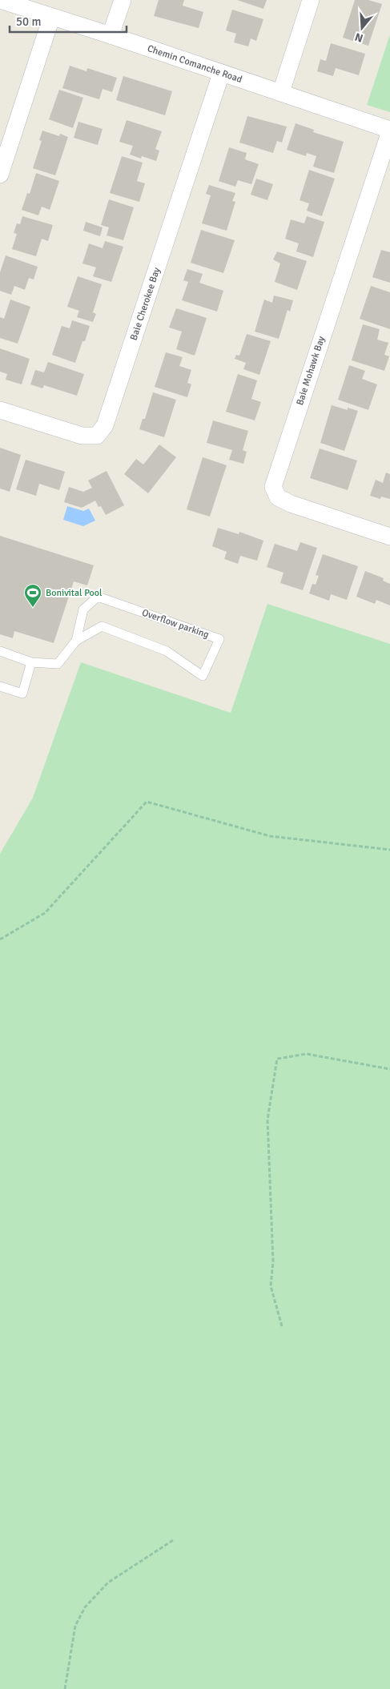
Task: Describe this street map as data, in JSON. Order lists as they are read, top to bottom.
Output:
{
  "streets": {
    "street": ["Chemin Comanche Road", "Baie Cherokee Bay", "Baie Mohawk Bay"],
    "lane": ["Overflow parking"]
  },
  "crossings": [
    ["Chemin Comanche Road", "Baie Cherokee Bay"],
    ["Chemin Comanche Road", "Baie Mohawk Bay"]
  ],
  "places": {
    "sports": ["Bonivital Pool"]
  },
  "scale_bar": "50 m",
  "north": "bottom"
}
